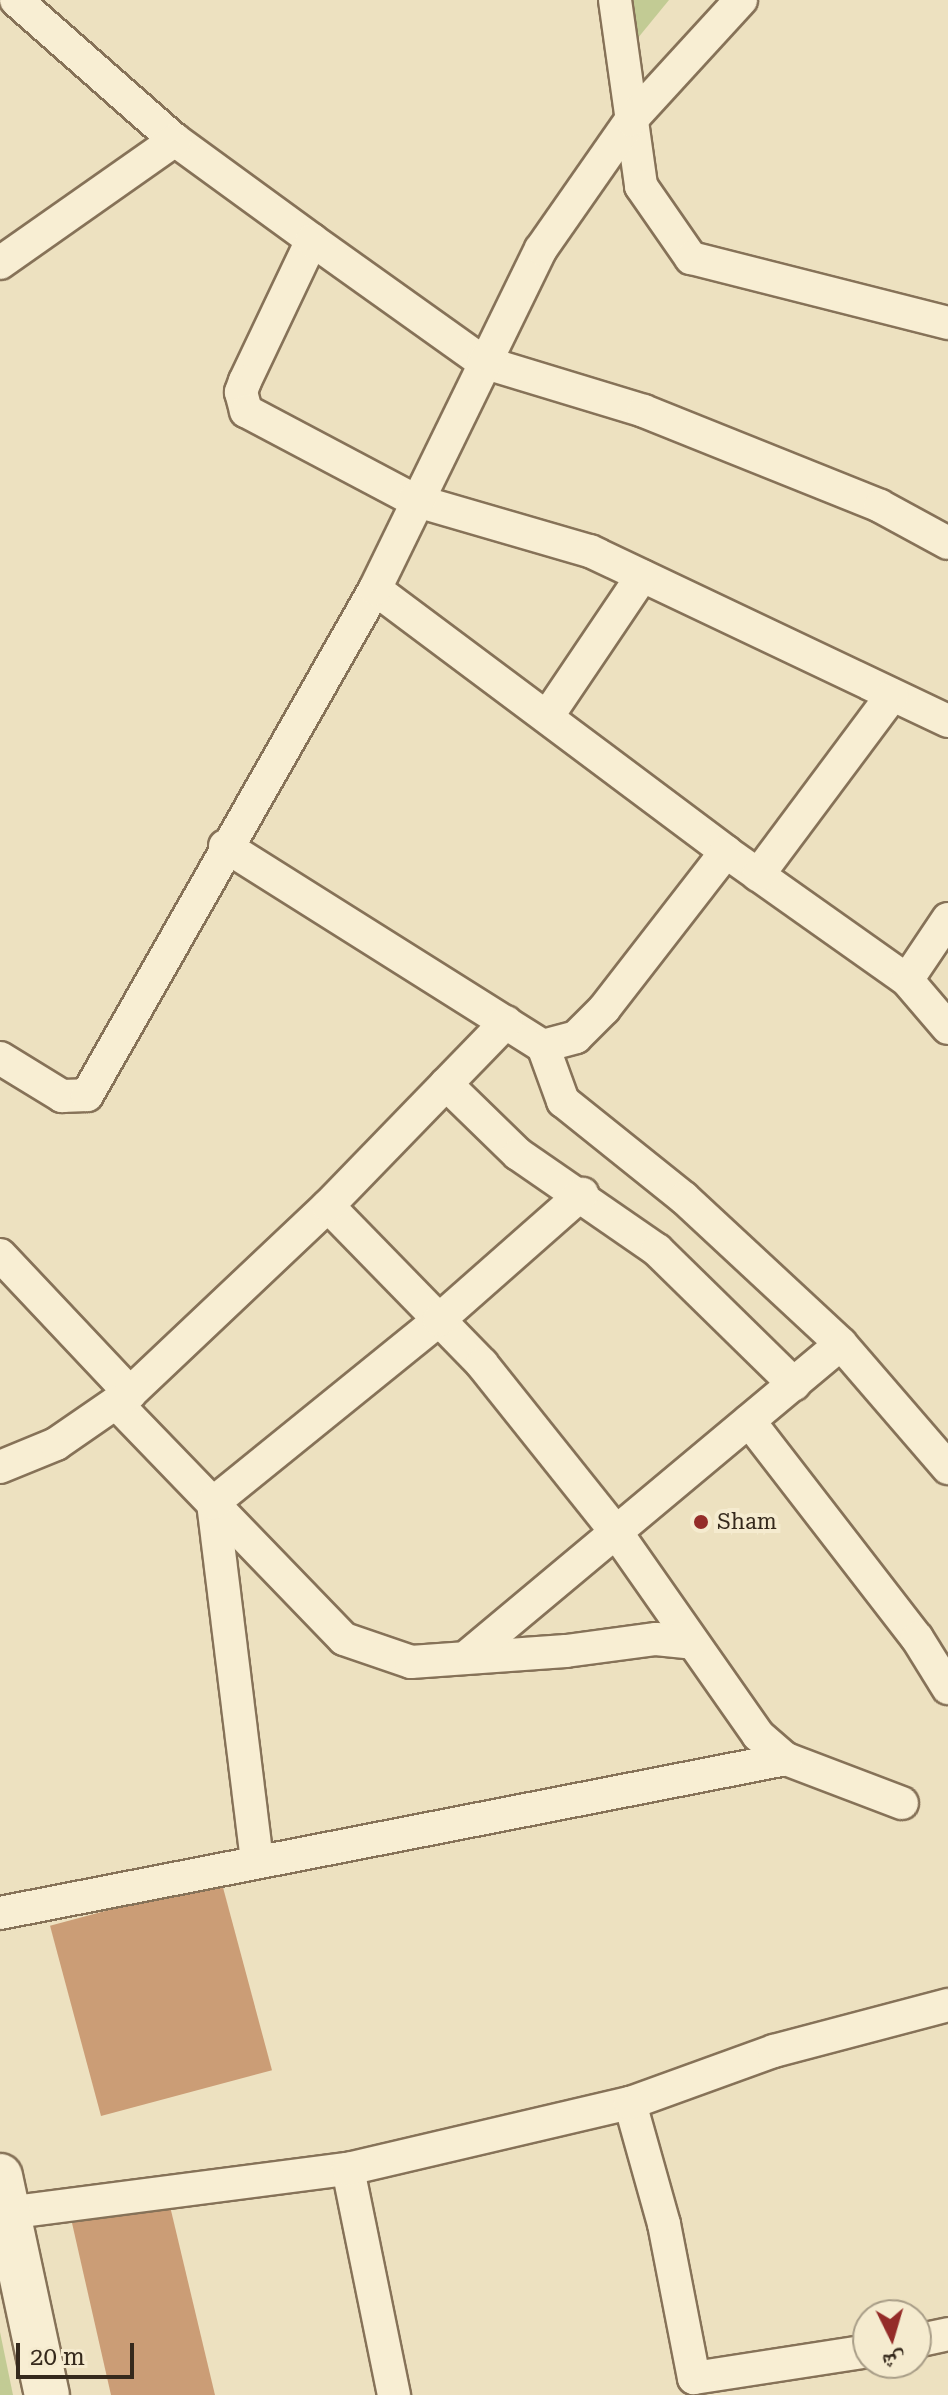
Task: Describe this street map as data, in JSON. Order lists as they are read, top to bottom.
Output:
{
  "places": ["Sham"],
  "scale_bar": "20 m",
  "north": "bottom"
}
